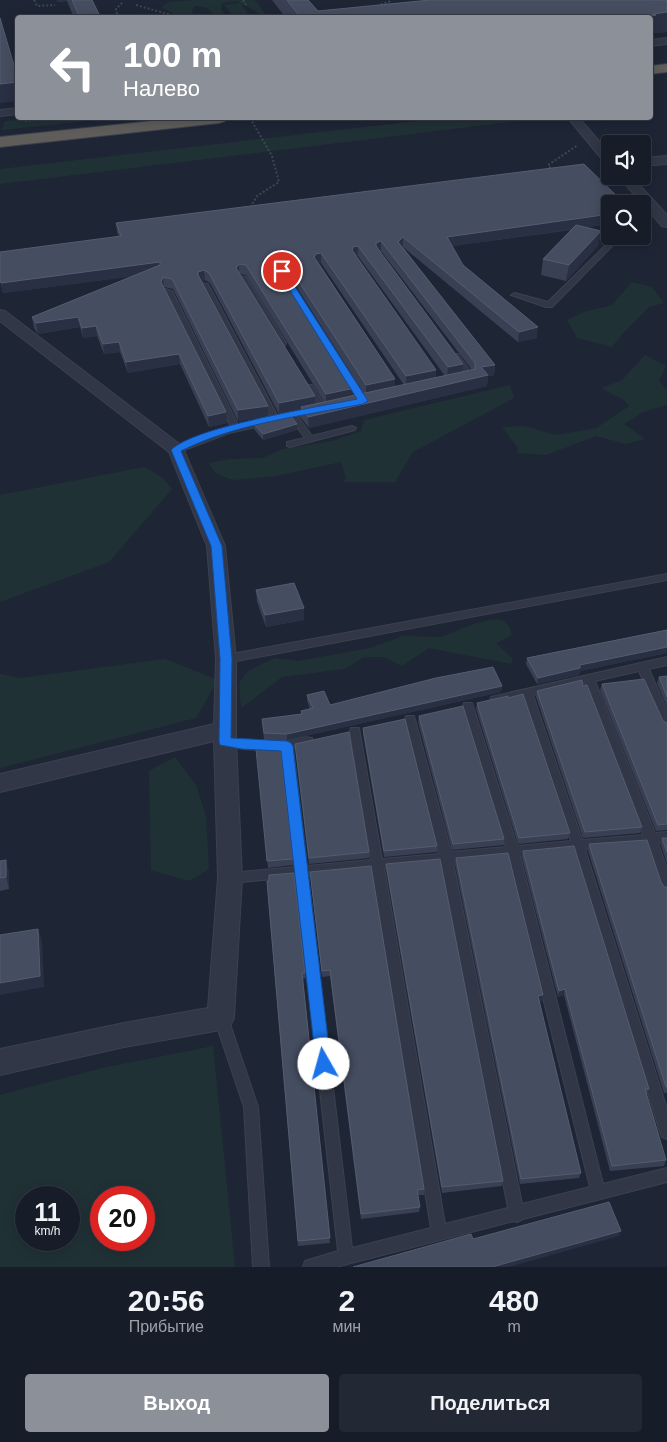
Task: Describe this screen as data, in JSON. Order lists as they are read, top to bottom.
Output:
{
  "page": {
    "turn": ["100 m", "Налево"],
    "speed": "11 km/h",
    "limit": "20",
    "eta": [
      "20:56",
      "Прибытие",
      "2",
      "мин",
      "480",
      "m"
    ],
    "buttons": ["Выход", "Поделиться"]
  }
}
